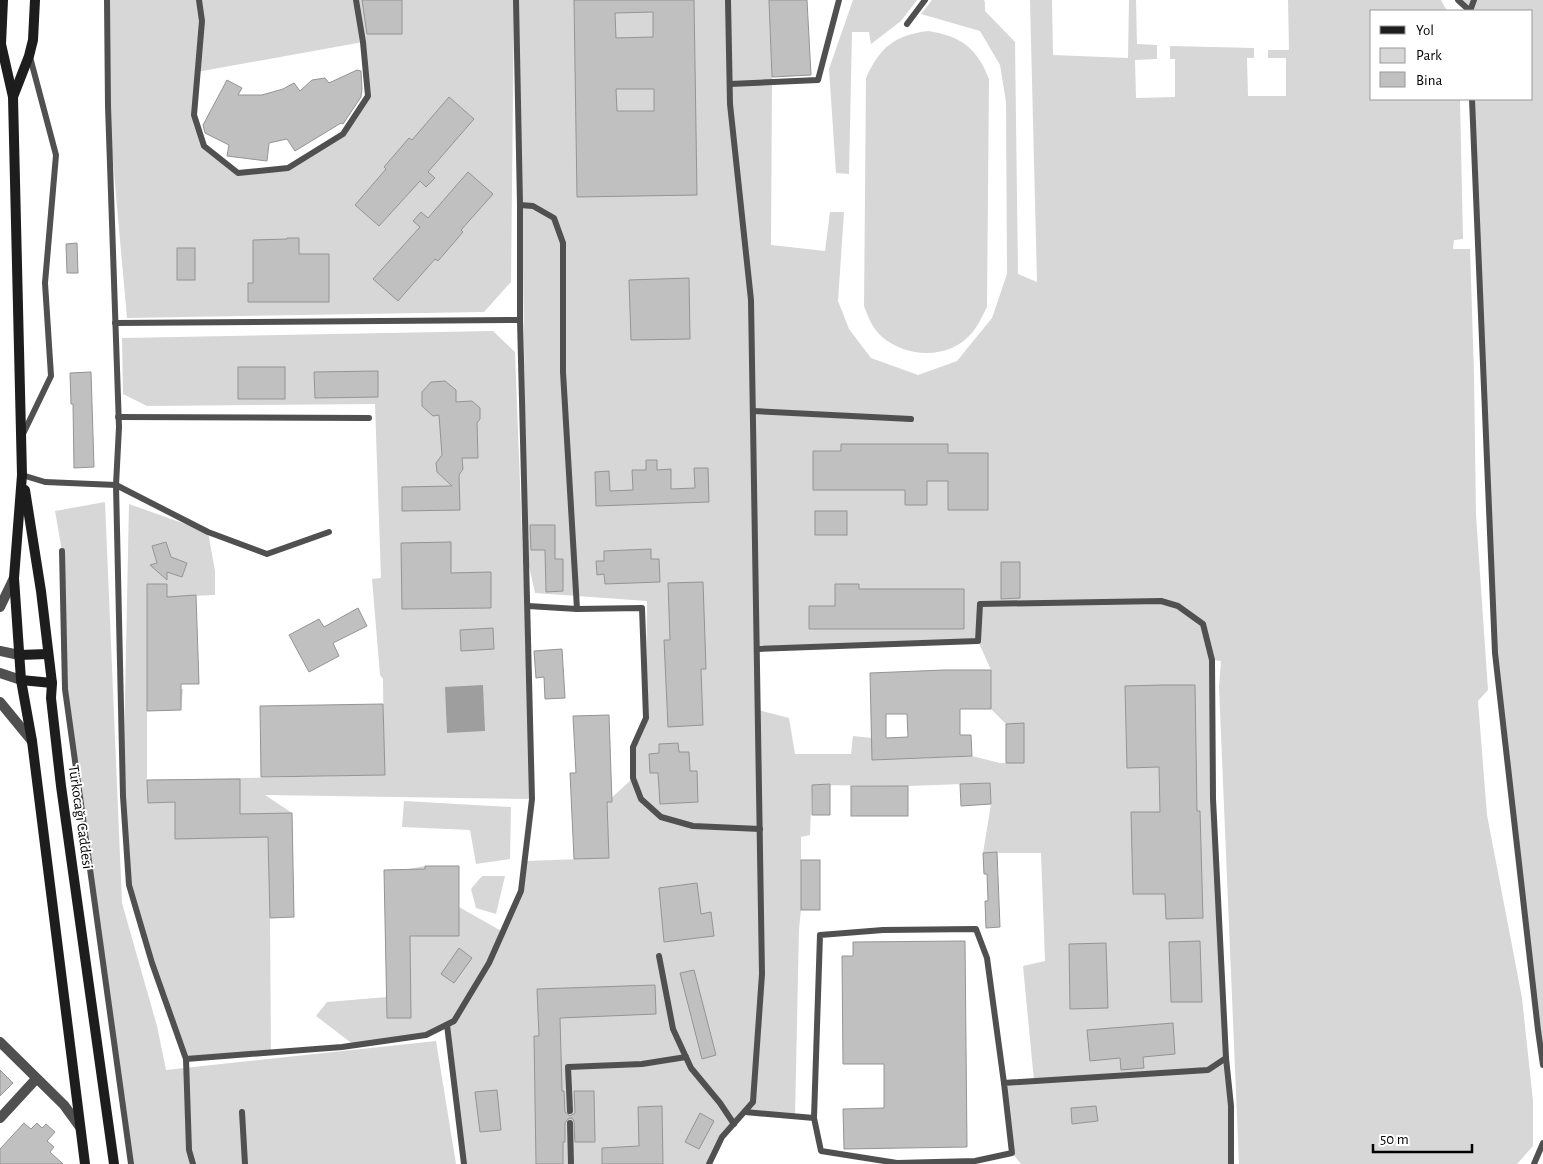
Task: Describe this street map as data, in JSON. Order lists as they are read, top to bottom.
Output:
{
  "streets": {
    "main road": ["Türkocağı Caddesi"]
  },
  "legend": ["Yol", "Park", "Bina"],
  "scale_bar": "50 m"
}
